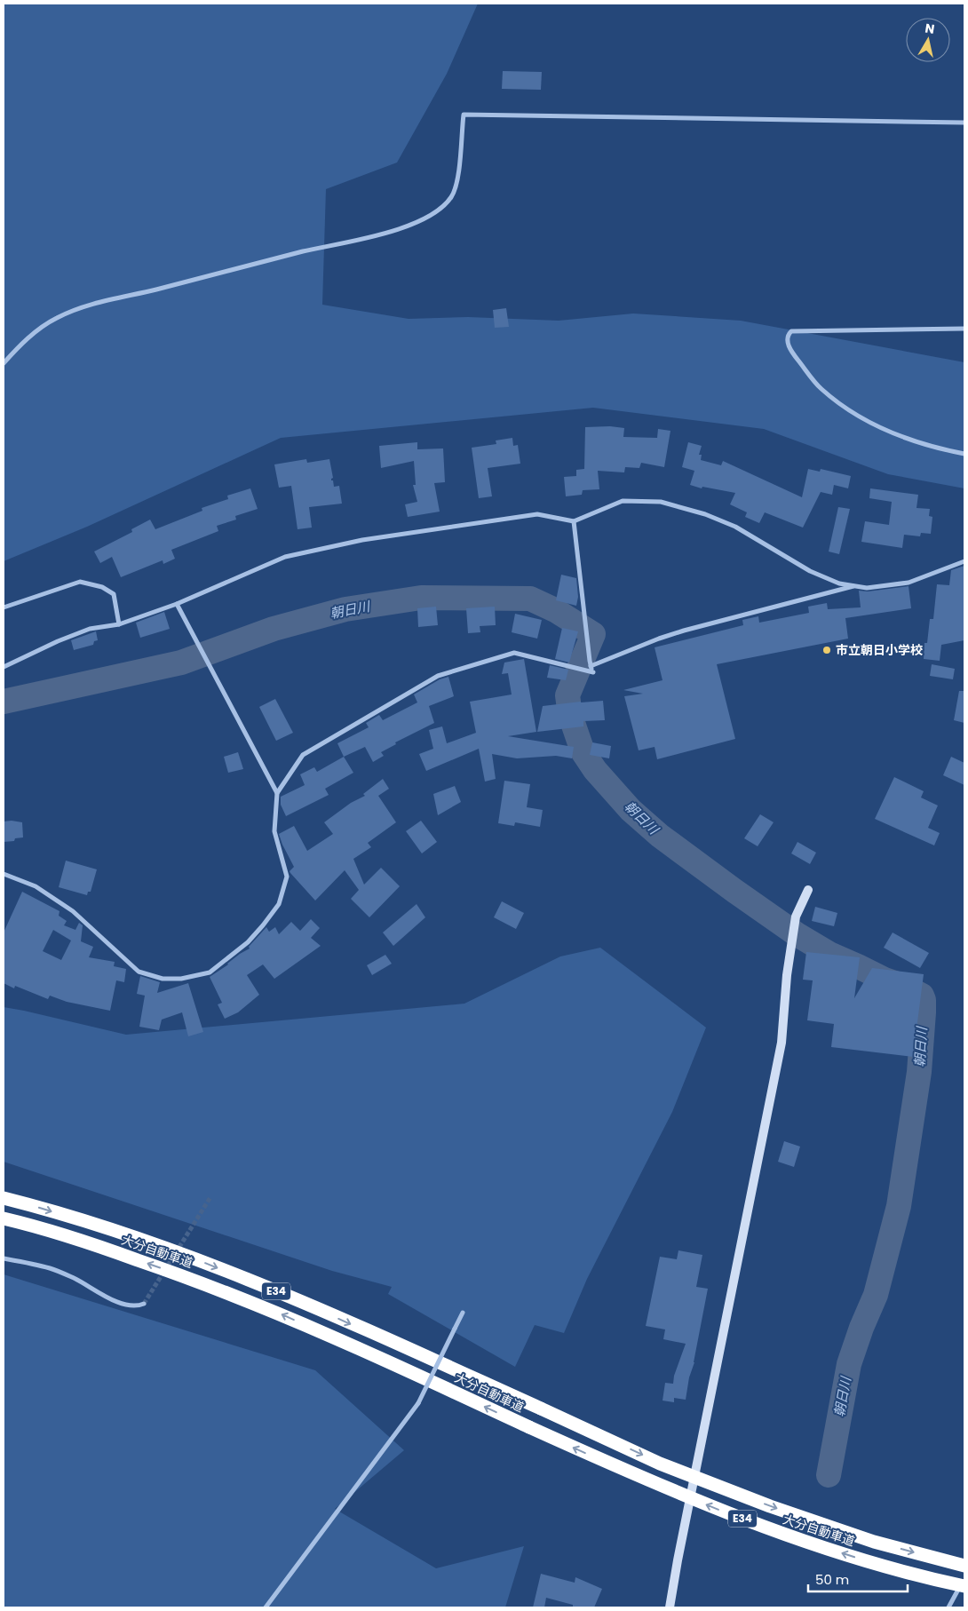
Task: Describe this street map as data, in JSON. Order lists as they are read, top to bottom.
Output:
{
  "streets": {
    "highway": ["大分自動車道", "E34"]
  },
  "water": ["朝日川"],
  "places": ["市立朝日小学校"],
  "scale_bar": "50 m",
  "north": "top"
}
